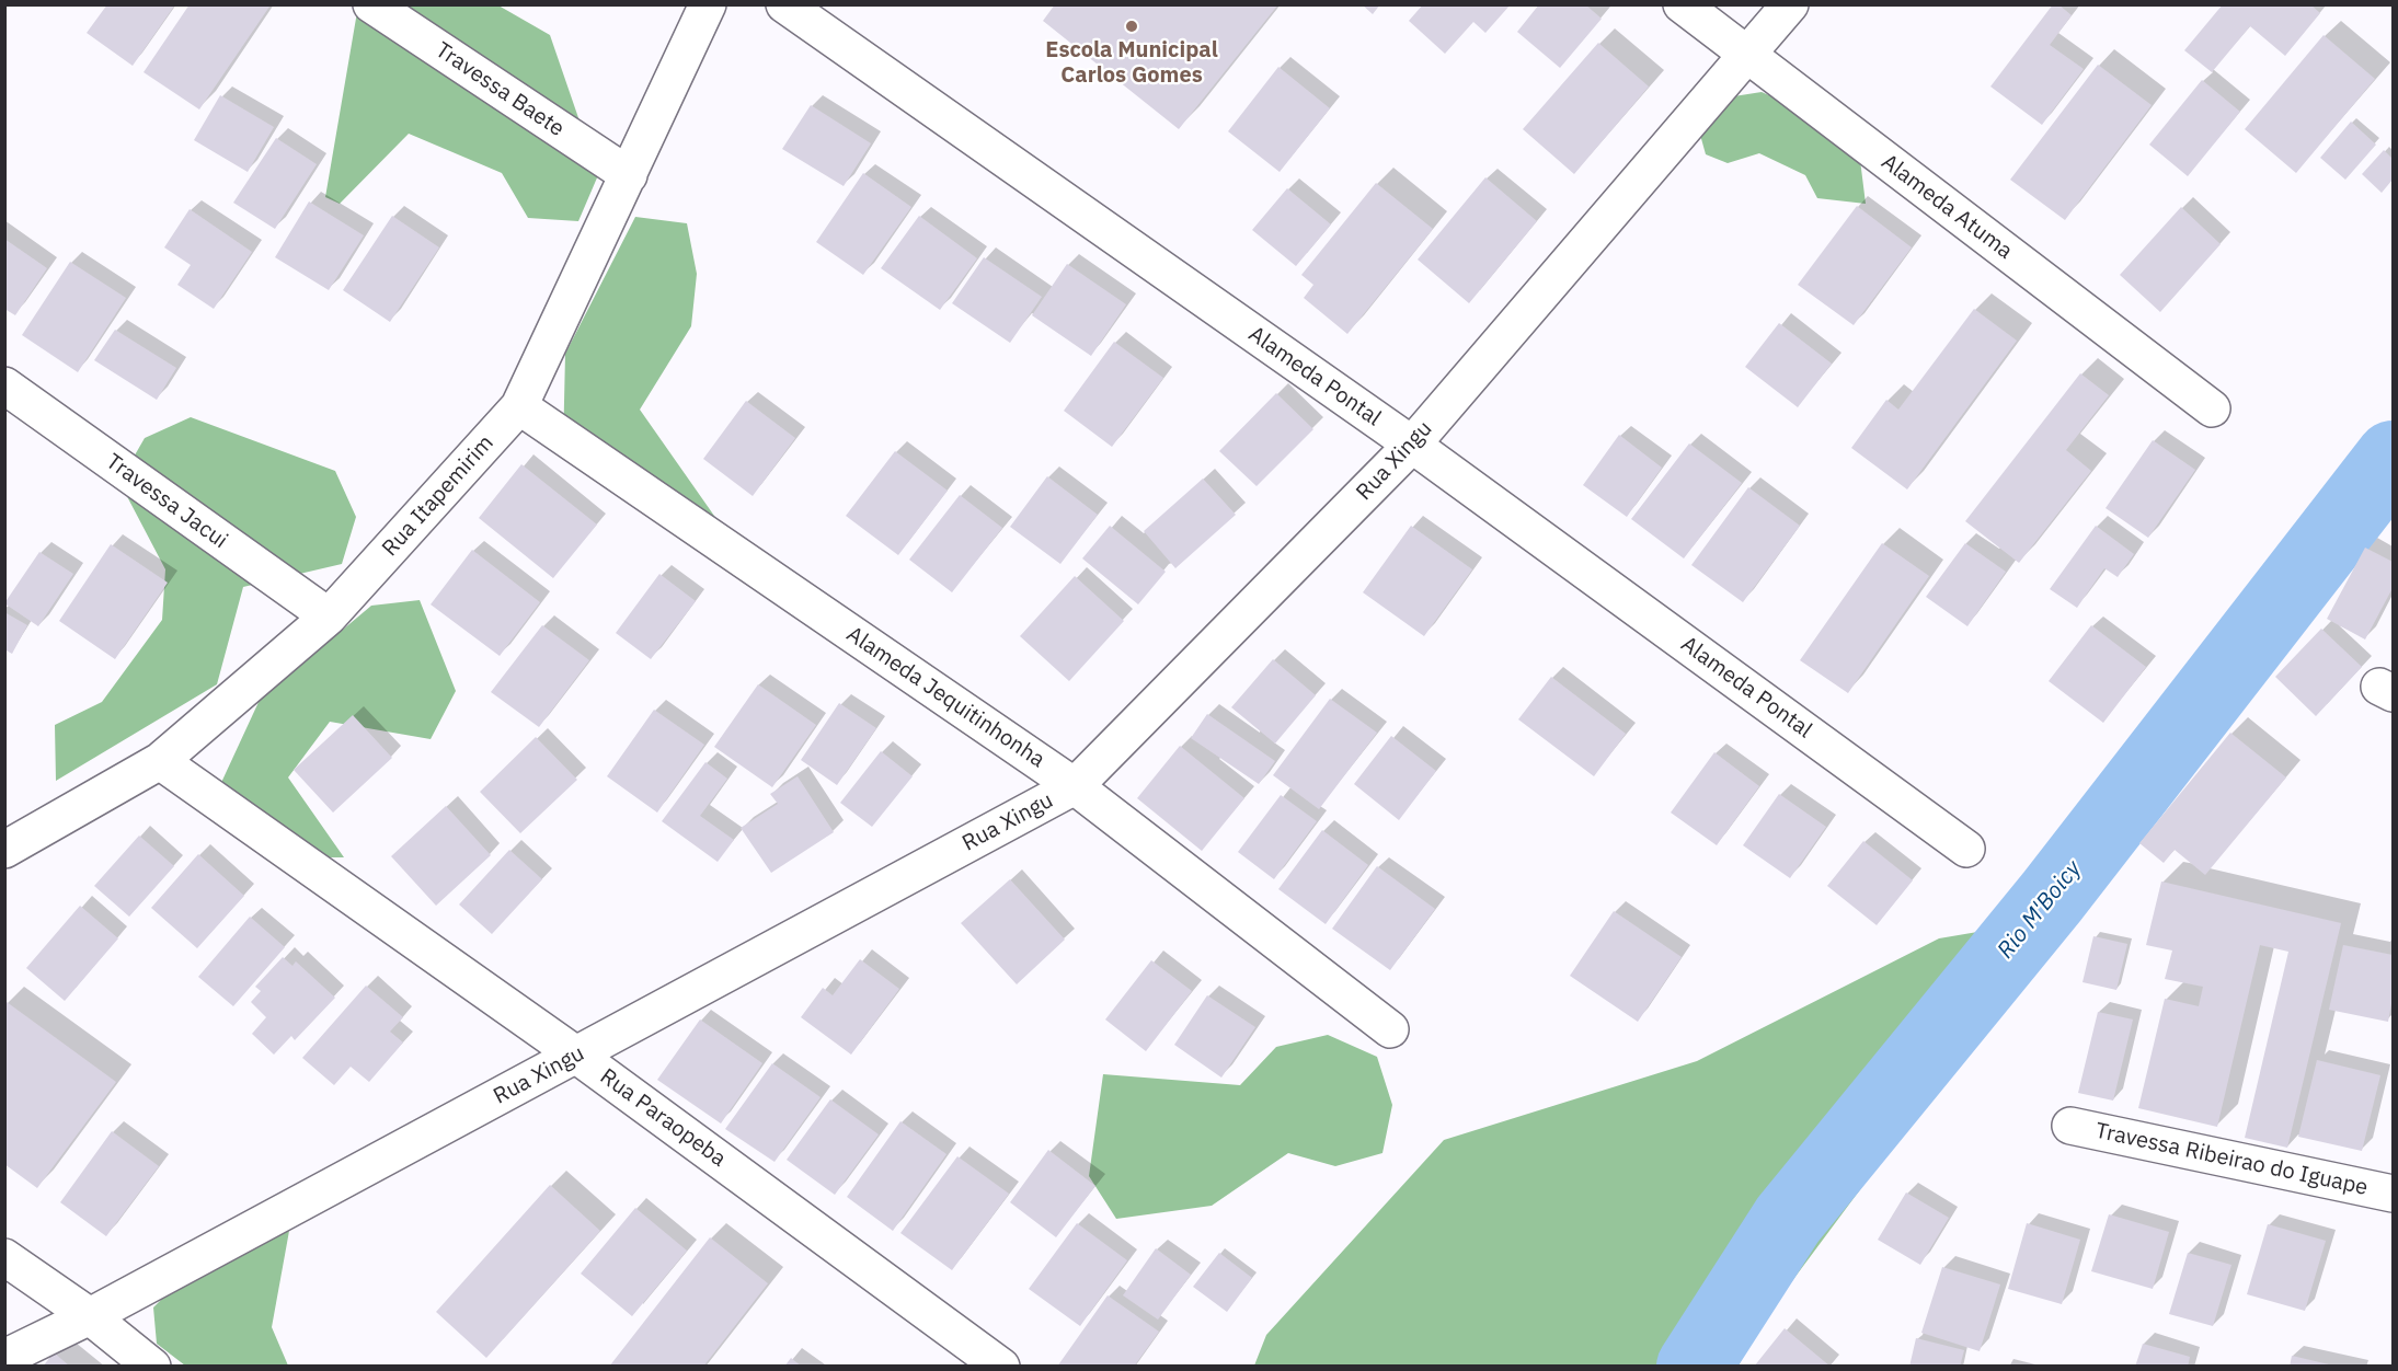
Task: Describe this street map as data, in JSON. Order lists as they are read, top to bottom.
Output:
{
  "streets": {
    "street": [
      "Travessa Baete",
      "Alameda Atuma",
      "Alameda Pontal",
      "Rua Xingu",
      "Rua Itapemirim",
      "Travessa Jacui",
      "Alameda Jequitinhonha",
      "Rua Paraopeba",
      "Travessa Ribeirao do Iguape"
    ]
  },
  "crossings": [
    ["Travessa Baete", "Rua Itapemirim"],
    ["Alameda Atuma", "Rua Xingu"],
    ["Alameda Pontal", "Rua Xingu"],
    ["Rua Xingu", "Alameda Jequitinhonha"],
    ["Rua Xingu", "Rua Paraopeba"],
    ["Rua Itapemirim", "Travessa Jacui"],
    ["Rua Itapemirim", "Alameda Jequitinhonha"],
    ["Rua Itapemirim", "Rua Paraopeba"]
  ],
  "water": ["Rio M'Boicy"],
  "places": ["Escola Municipal Carlos Gomes"]
}
